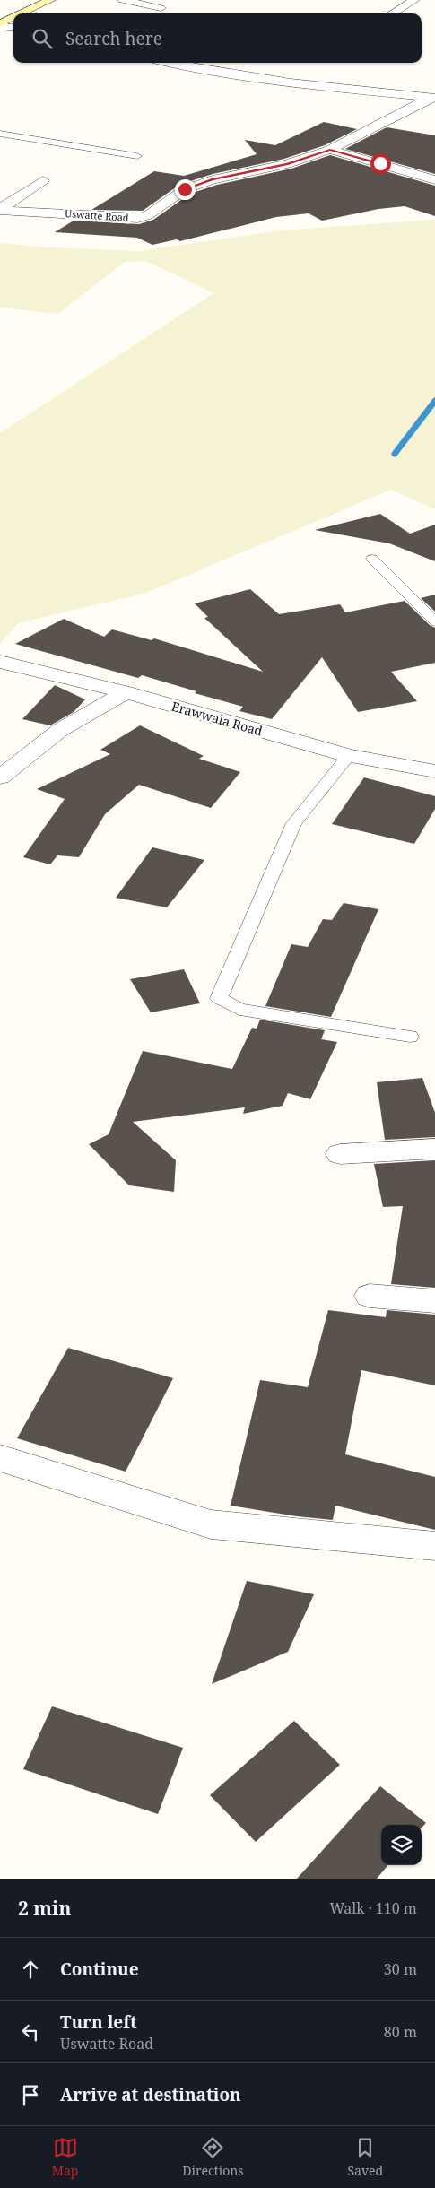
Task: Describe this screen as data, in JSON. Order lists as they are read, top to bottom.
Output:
{
  "streets": {
    "street": ["Uswatte Road", "Erawwala Road"]
  },
  "page": {
    "search": "Search here",
    "heading": ["2 min", "Walk · 110 m"],
    "list": [
      ["Continue", "30 m"],
      ["Turn left", "Uswatte Road", "80 m"],
      "Arrive at destination"
    ],
    "nav": ["Map", "Directions", "Saved"]
  }
}
